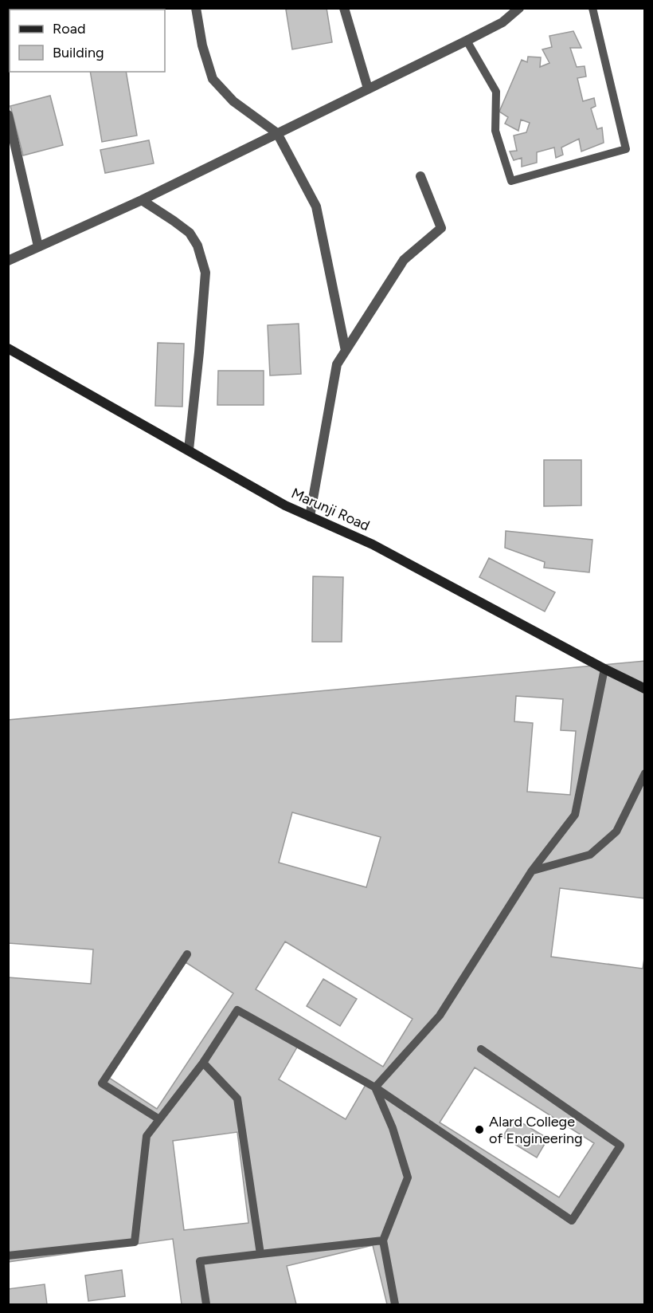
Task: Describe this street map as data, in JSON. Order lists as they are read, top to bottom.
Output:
{
  "streets": {
    "street": ["Marunji Road"]
  },
  "places": ["Alard College of Engineering"],
  "legend": ["Road", "Building"]
}
